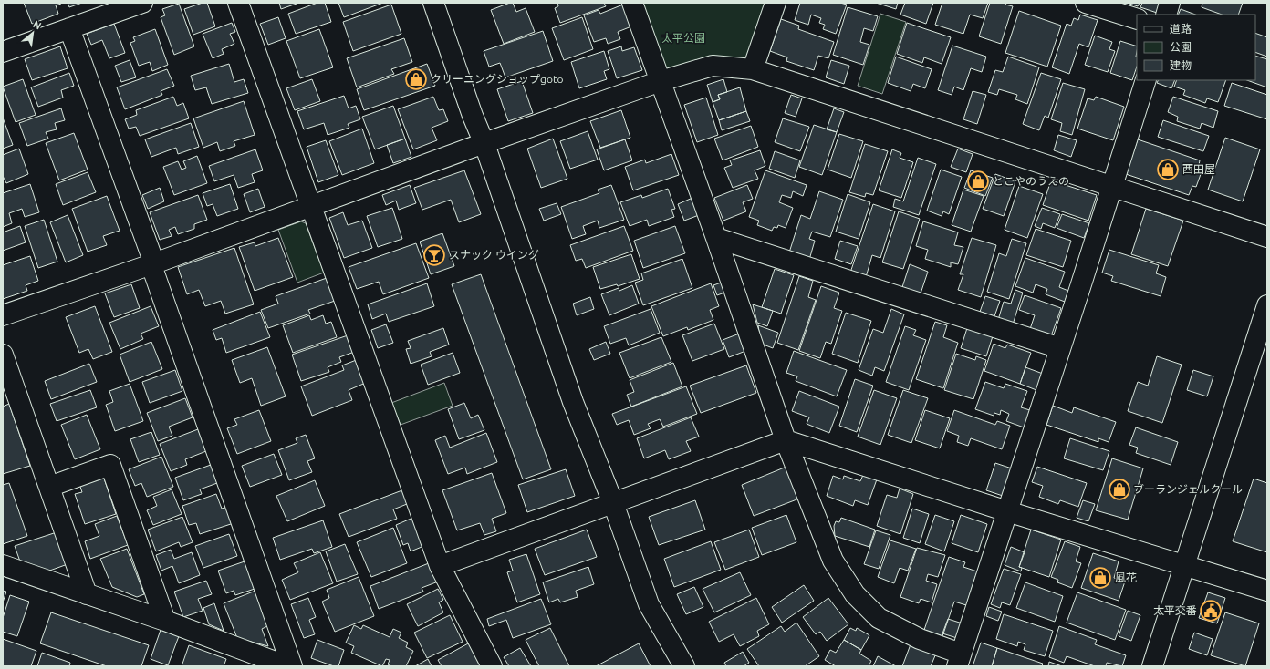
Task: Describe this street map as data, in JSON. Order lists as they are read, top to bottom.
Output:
{
  "parks": ["太平公園"],
  "places": {
    "shop": [
      "クリーニングショップgoto",
      "西田屋",
      "とこやのうえの",
      "ブーランジェルクール",
      "風花"
    ],
    "bar": ["スナック ウイング"],
    "public building": ["太平交番"]
  },
  "legend": ["道路", "公園", "建物"],
  "north": "top right"
}
